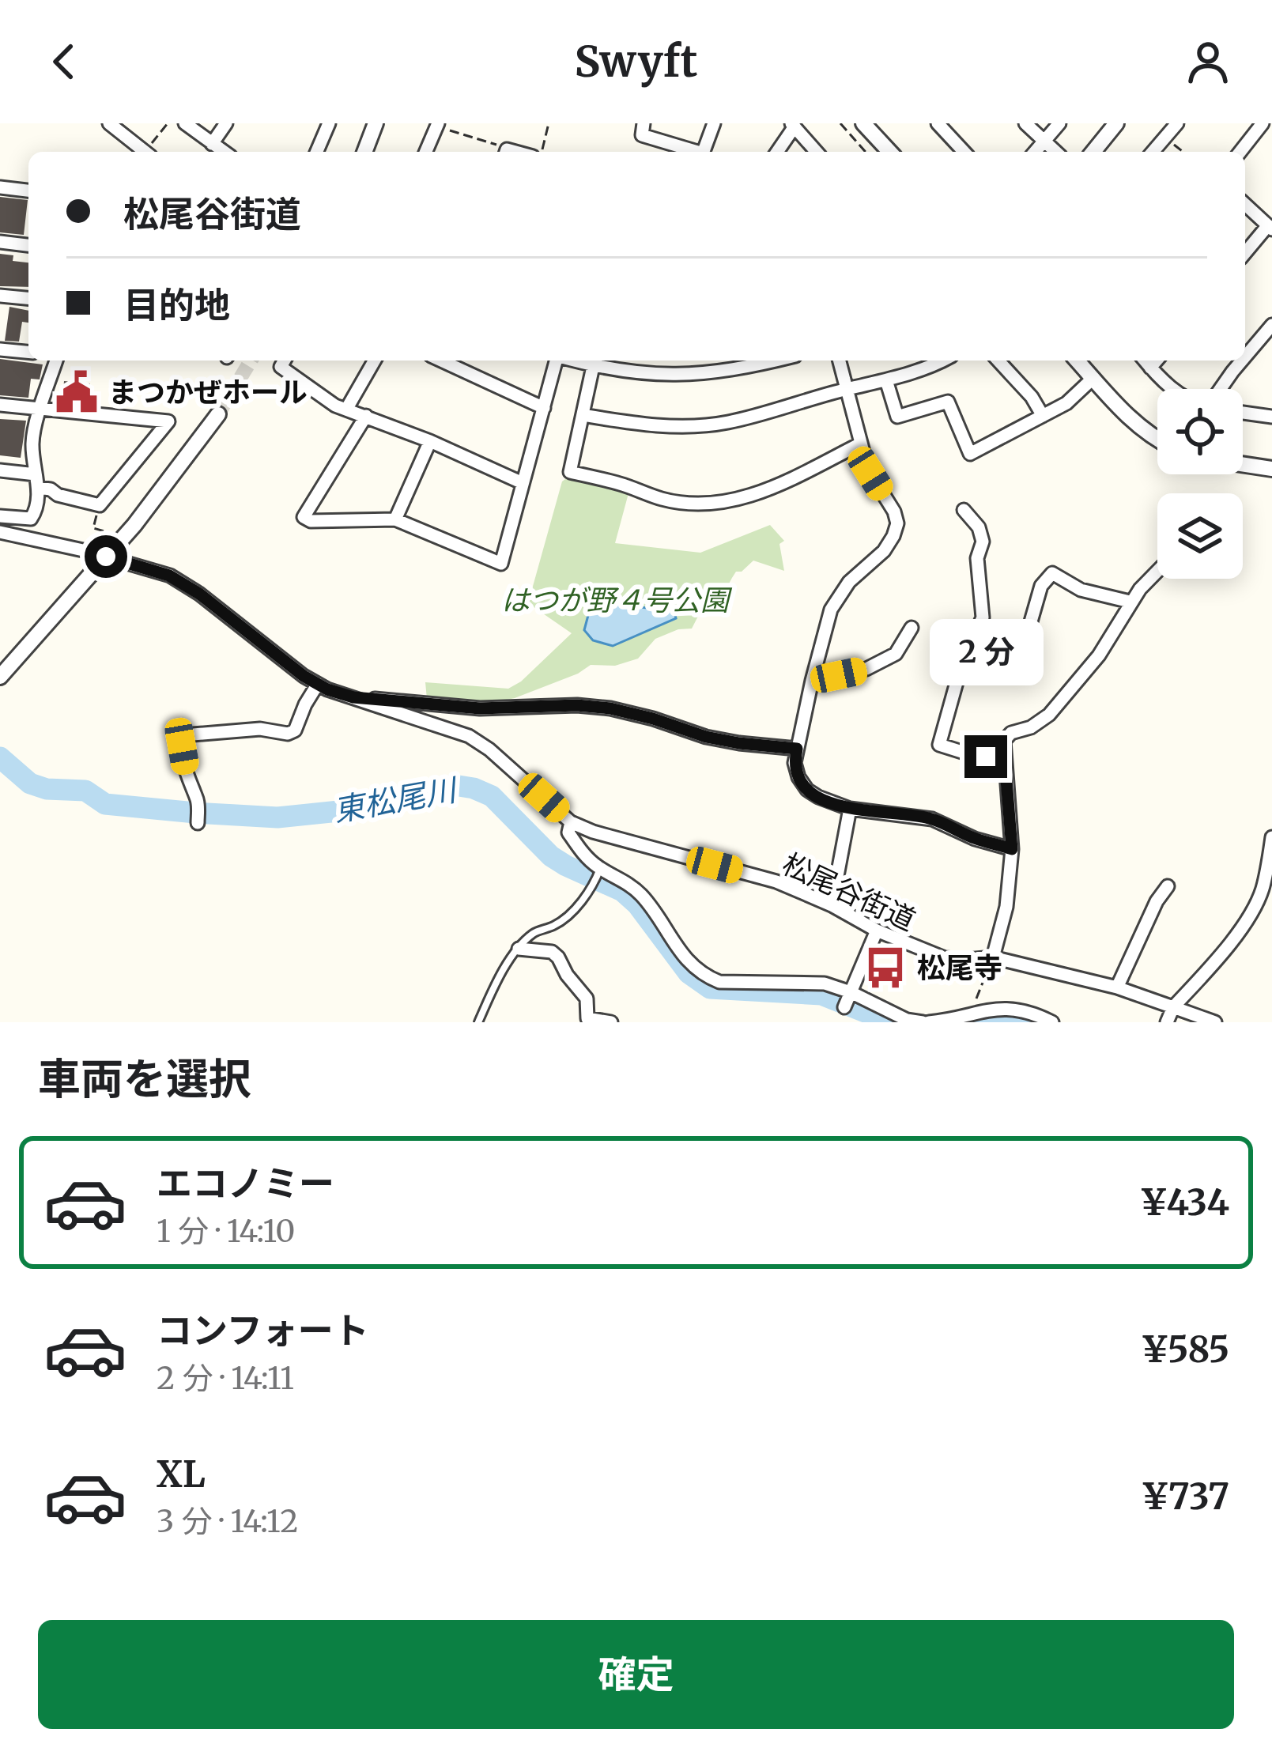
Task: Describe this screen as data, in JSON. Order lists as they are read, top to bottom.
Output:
{
  "streets": {
    "street": ["松尾谷街道"]
  },
  "water": ["東松尾川"],
  "parks": ["はつが野４号公園"],
  "places": {
    "public building": ["まつかぜホール"],
    "bus stop": ["松尾寺"]
  },
  "page": {
    "header": "Swyft",
    "banner": ["松尾谷街道", "目的地"],
    "bubble": "2 分",
    "heading": "車両を選択",
    "list": [
      {
        "name": "エコノミー",
        "note": "1 分 · 14:10",
        "value": "¥434"
      },
      {
        "name": "コンフォート",
        "note": "2 分 · 14:11",
        "value": "¥585"
      },
      {
        "name": "XL",
        "note": "3 分 · 14:12",
        "value": "¥737"
      }
    ],
    "buttons": "確定"
  }
}
